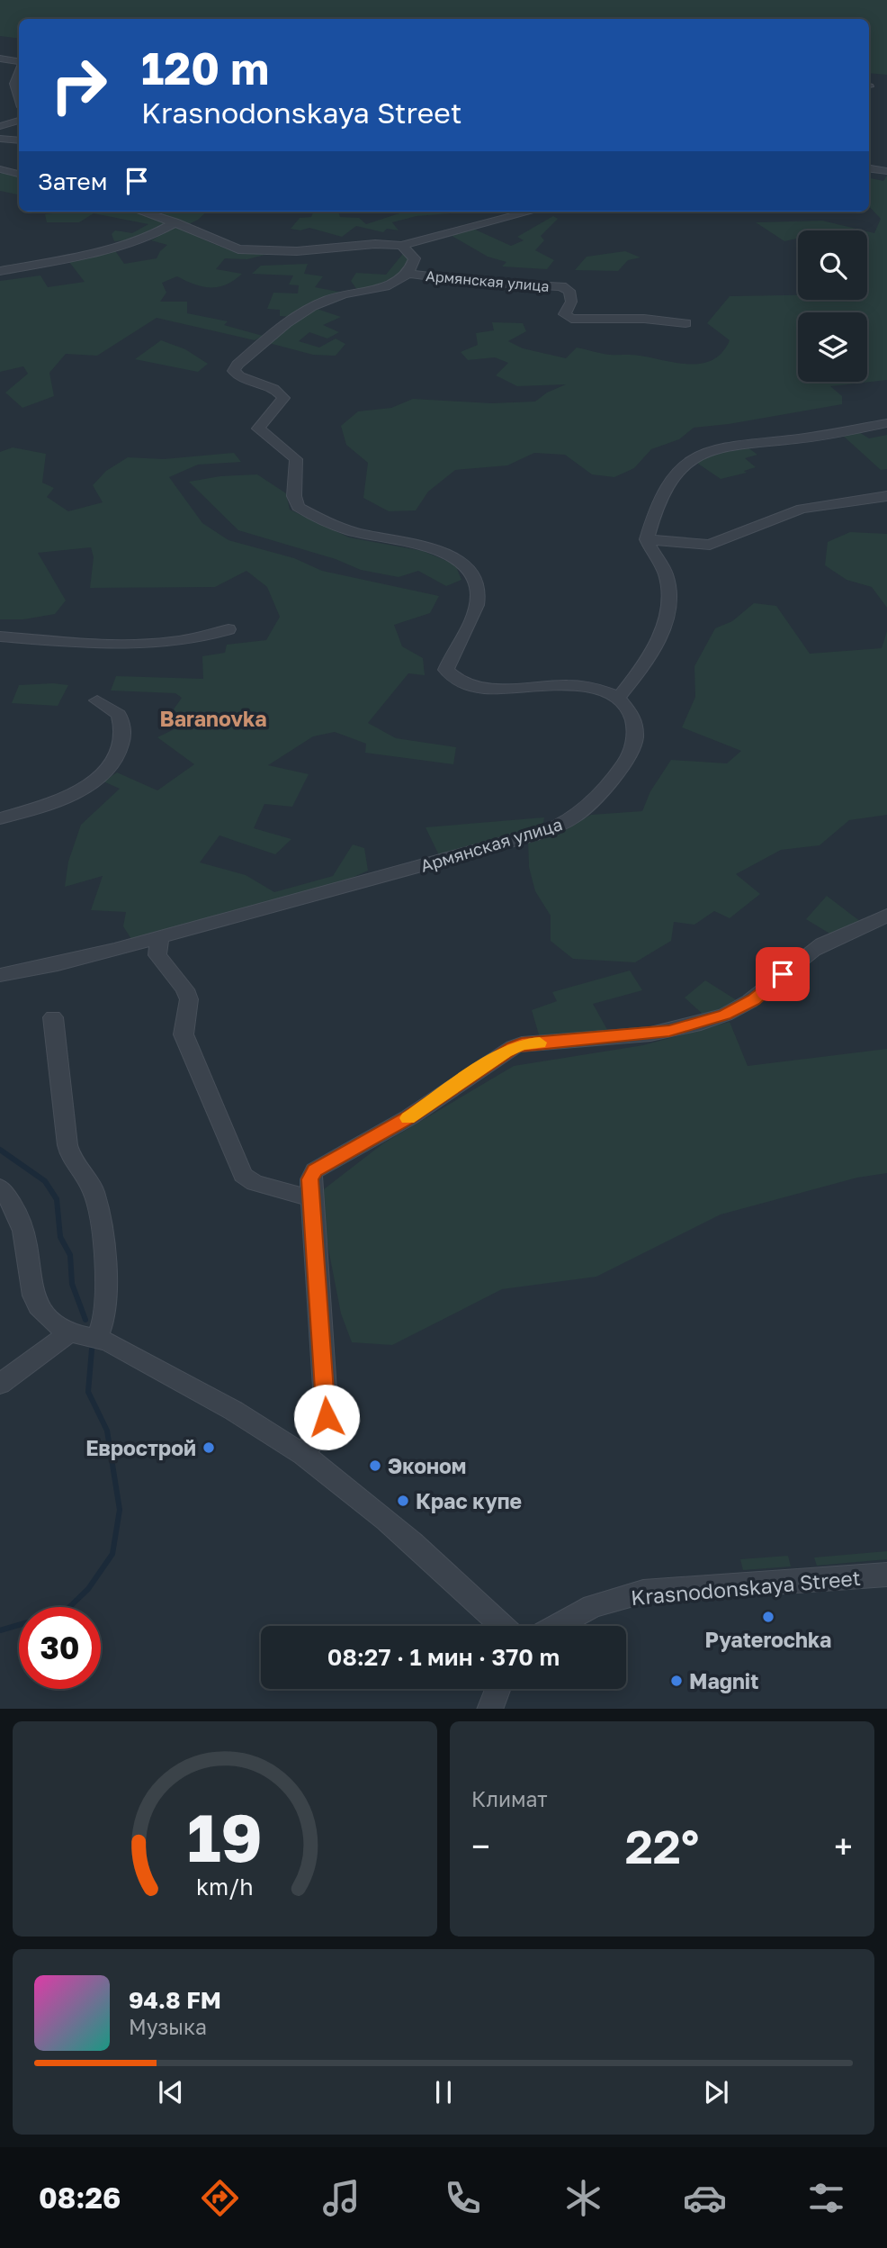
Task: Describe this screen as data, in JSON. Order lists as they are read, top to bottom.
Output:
{
  "streets": {
    "street": ["Армянская улица", "Krasnodonskaya Street"]
  },
  "districts": ["Baranovka"],
  "places": [
    "Еврострой",
    "Эконом",
    "Крас купе",
    "Pyaterochka",
    "Magnit"
  ],
  "page": {
    "turn": ["120 m", "Krasnodonskaya Street"],
    "then": "Затем",
    "limit": "30",
    "trip": "08:27 · 1 мин · 370 m",
    "tile": "Климат",
    "heat": ["−", "22°", "+"],
    "song": ["94.8 FM", "Музыка"],
    "tabs": "08:26",
    "gauge": ["19", "km/h"]
  }
}
